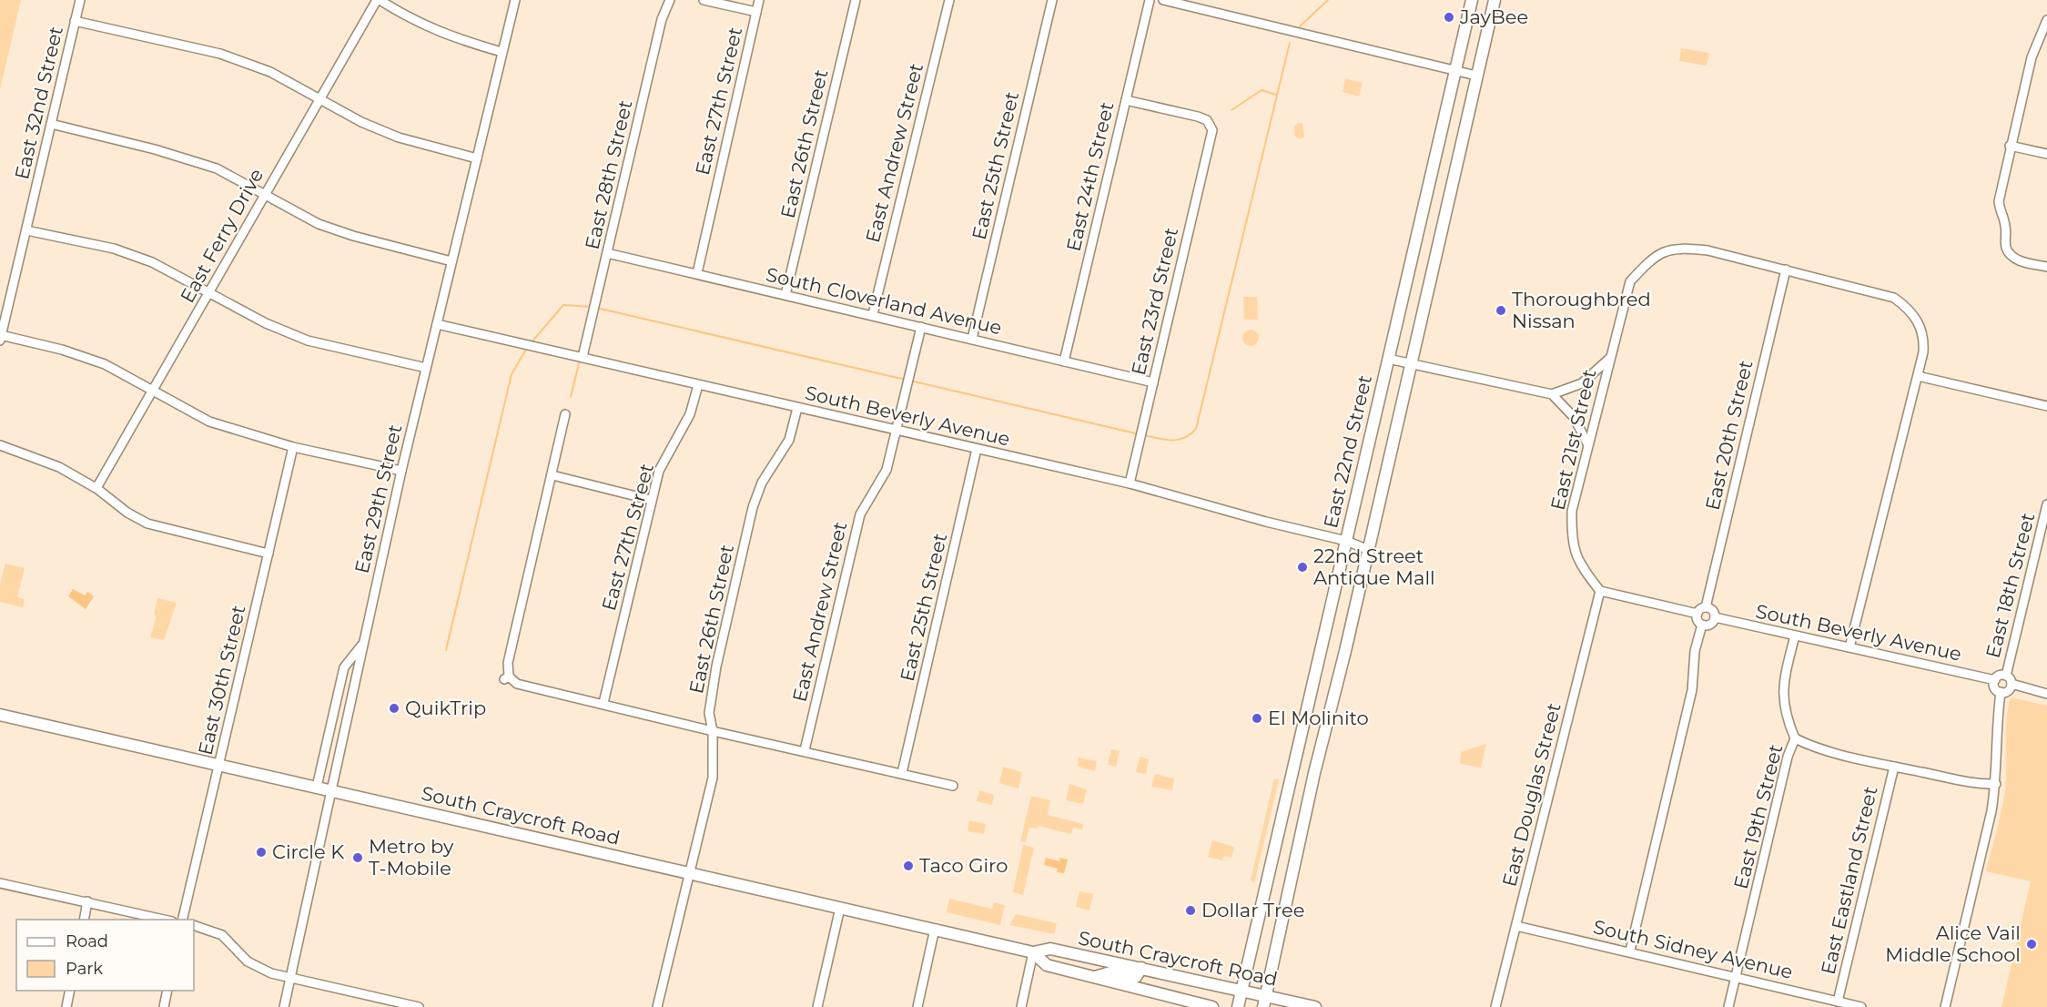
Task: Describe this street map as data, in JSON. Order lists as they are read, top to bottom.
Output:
{
  "streets": {
    "main road": ["East 22nd Street", "South Craycroft Road"],
    "street": [
      "East 27th Street",
      "East 32nd Street",
      "East 26th Street",
      "East Andrew Street",
      "East 25th Street",
      "East 28th Street",
      "East 24th Street",
      "East Ferry Drive",
      "South Cloverland Avenue",
      "East 23rd Street",
      "South Beverly Avenue",
      "East 20th Street",
      "East 21st Street",
      "East 29th Street",
      "East 18th Street",
      "East 30th Street",
      "East Douglas Street",
      "East 19th Street",
      "East Eastland Street",
      "South Sidney Avenue"
    ]
  },
  "crossings": [
    ["East 27th Street", "South Cloverland Avenue"],
    ["East 27th Street", "South Beverly Avenue"],
    ["East 26th Street", "South Cloverland Avenue"],
    ["East 26th Street", "South Beverly Avenue"],
    ["East 26th Street", "South Craycroft Road"],
    ["East Andrew Street", "South Cloverland Avenue"],
    ["East Andrew Street", "South Beverly Avenue"],
    ["East 25th Street", "South Cloverland Avenue"],
    ["East 25th Street", "South Beverly Avenue"],
    ["East 28th Street", "South Cloverland Avenue"],
    ["East 28th Street", "South Beverly Avenue"],
    ["East 24th Street", "South Cloverland Avenue"],
    ["South Cloverland Avenue", "East 23rd Street"],
    ["East 23rd Street", "South Beverly Avenue"],
    ["South Beverly Avenue", "East 20th Street"],
    ["South Beverly Avenue", "East 22nd Street"],
    ["South Beverly Avenue", "East 29th Street"],
    ["South Beverly Avenue", "East 18th Street"],
    ["South Beverly Avenue", "East 19th Street"],
    ["East 21st Street", "East Douglas Street"],
    ["East 22nd Street", "South Craycroft Road"],
    ["East 29th Street", "South Craycroft Road"],
    ["East 30th Street", "South Craycroft Road"],
    ["East Douglas Street", "South Sidney Avenue"],
    ["East 19th Street", "South Sidney Avenue"],
    ["East Eastland Street", "South Sidney Avenue"]
  ],
  "places": [
    "JayBee",
    "Thoroughbred Nissan",
    "22nd Street Antique Mall",
    "QuikTrip",
    "El Molinito",
    "Circle K",
    "Metro by T-Mobile",
    "Taco Giro",
    "Dollar Tree",
    "Alice Vail Middle School"
  ],
  "legend": ["Road", "Park"]
}
